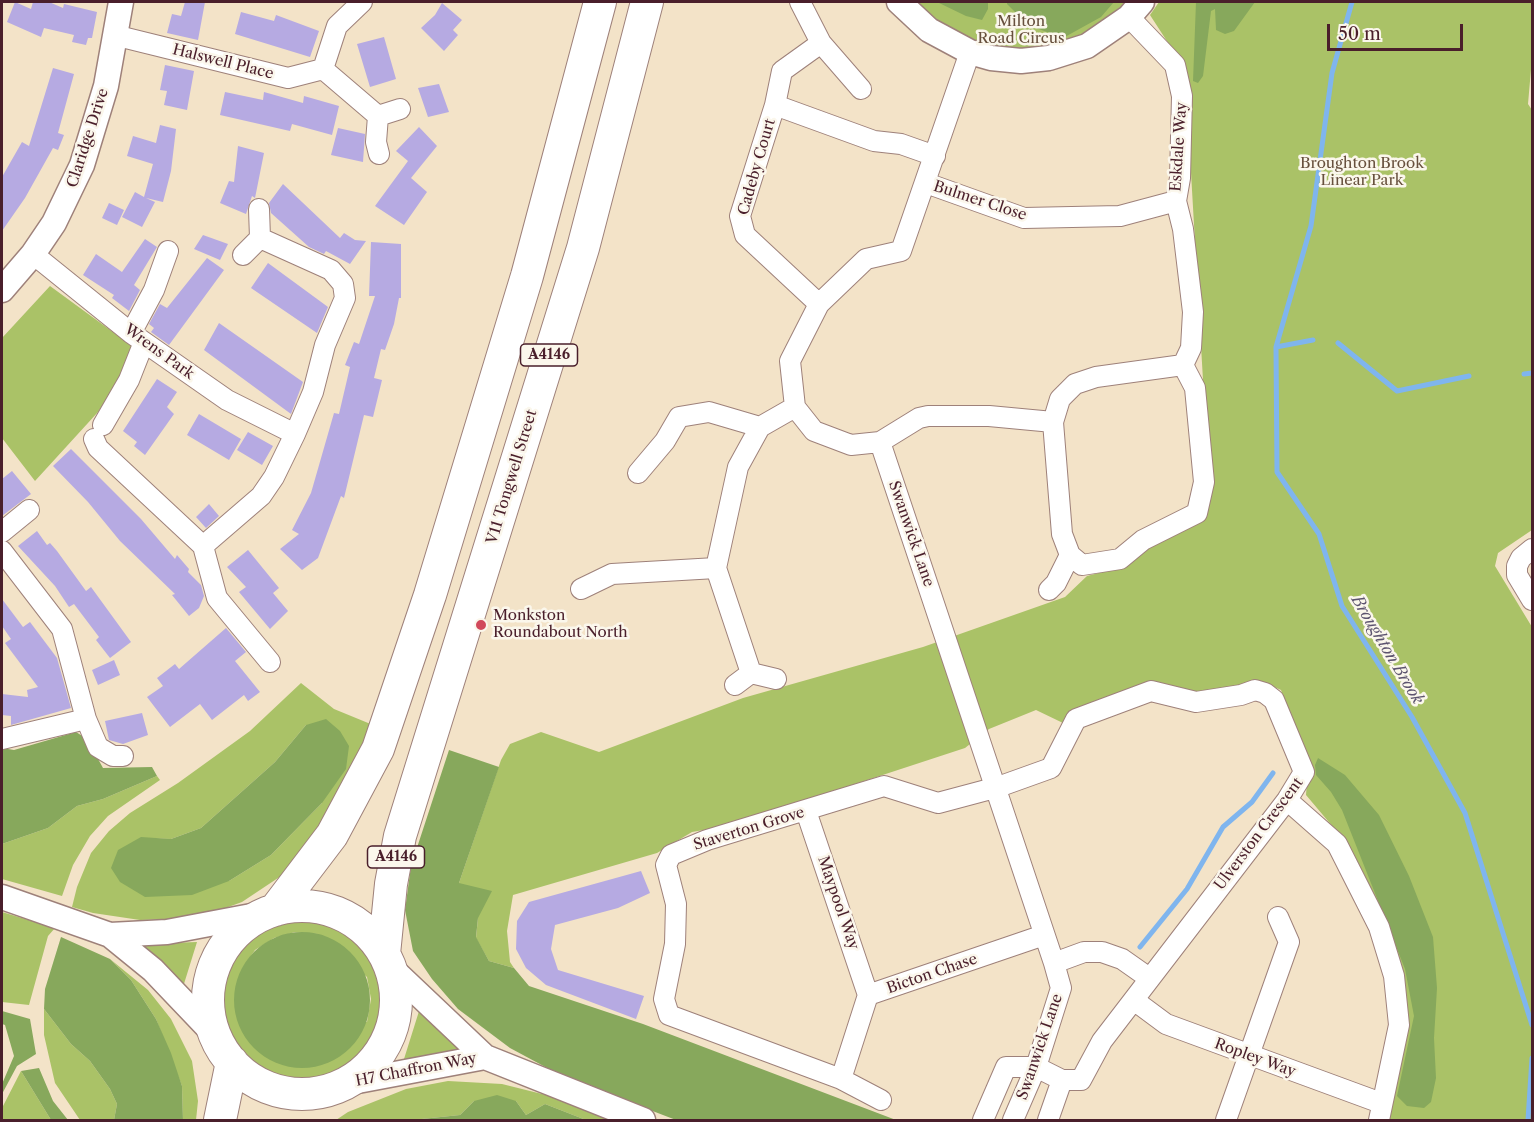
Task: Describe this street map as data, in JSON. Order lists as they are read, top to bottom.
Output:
{
  "streets": {
    "highway": ["A4146", "V11 Tongwell Street"],
    "street": [
      "Halswell Place",
      "Claridge Drive",
      "Eskdale Way",
      "Cadeby Court",
      "Bulmer Close",
      "Wrens Park",
      "Swanwick Lane",
      "Staverton Grove",
      "Ulverston Crescent",
      "Maypool Way",
      "Bicton Chase",
      "Ropley Way",
      "H7 Chaffron Way"
    ]
  },
  "crossings": [
    ["Halswell Place", "Claridge Drive"],
    ["Claridge Drive", "Wrens Park"],
    ["Eskdale Way", "Bulmer Close"],
    ["A4146", "V11 Tongwell Street"],
    ["A4146", "H7 Chaffron Way"],
    ["V11 Tongwell Street", "H7 Chaffron Way"],
    ["Swanwick Lane", "Staverton Grove"],
    ["Swanwick Lane", "Ulverston Crescent"],
    ["Swanwick Lane", "Bicton Chase"],
    ["Staverton Grove", "Ulverston Crescent"],
    ["Staverton Grove", "Maypool Way"],
    ["Staverton Grove", "Bicton Chase"],
    ["Ulverston Crescent", "Ropley Way"],
    ["Maypool Way", "Bicton Chase"]
  ],
  "water": ["Broughton Brook"],
  "parks": ["Milton Road Circus", "Broughton Brook Linear Park"],
  "places": ["Monkston Roundabout North"],
  "scale_bar": "50 m"
}
